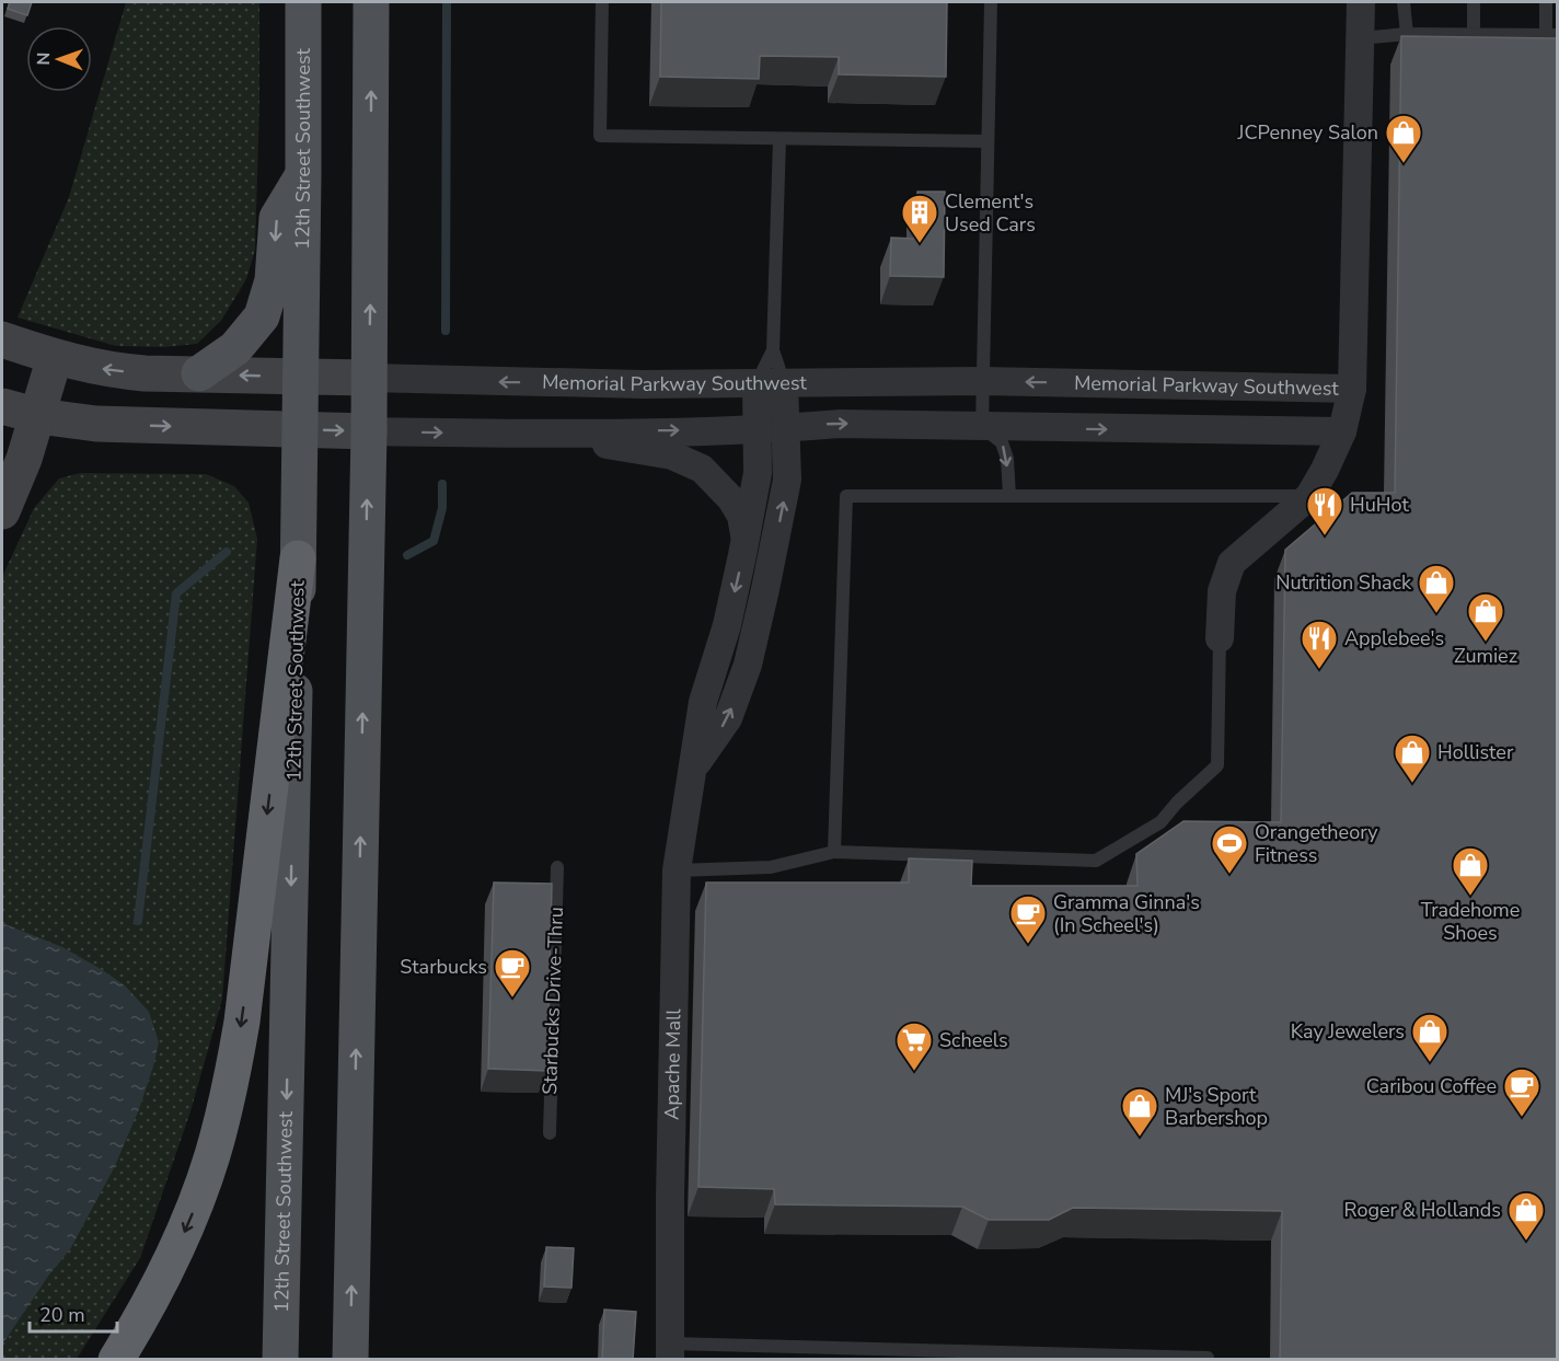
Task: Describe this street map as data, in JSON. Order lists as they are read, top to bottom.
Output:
{
  "streets": {
    "main road": ["12th Street Southwest"],
    "street": ["Memorial Parkway Southwest", "Apache Mall"],
    "lane": ["Starbucks Drive-Thru"]
  },
  "crossings": [
    ["12th Street Southwest", "Memorial Parkway Southwest"]
  ],
  "places": {
    "shop": [
      "JCPenney Salon",
      "Nutrition Shack",
      "Zumiez",
      "Hollister",
      "Tradehome Shoes",
      "Kay Jewelers",
      "MJ's Sport Barbershop",
      "Roger & Hollands"
    ],
    "building": ["Clement's Used Cars"],
    "restaurant": ["HuHot", "Applebee's"],
    "sports": ["Orangetheory Fitness"],
    "cafe": ["Gramma Ginna's (In Scheel's)", "Starbucks", "Caribou Coffee"],
    "supermarket": ["Scheels"]
  },
  "scale_bar": "20 m",
  "north": "left"
}
